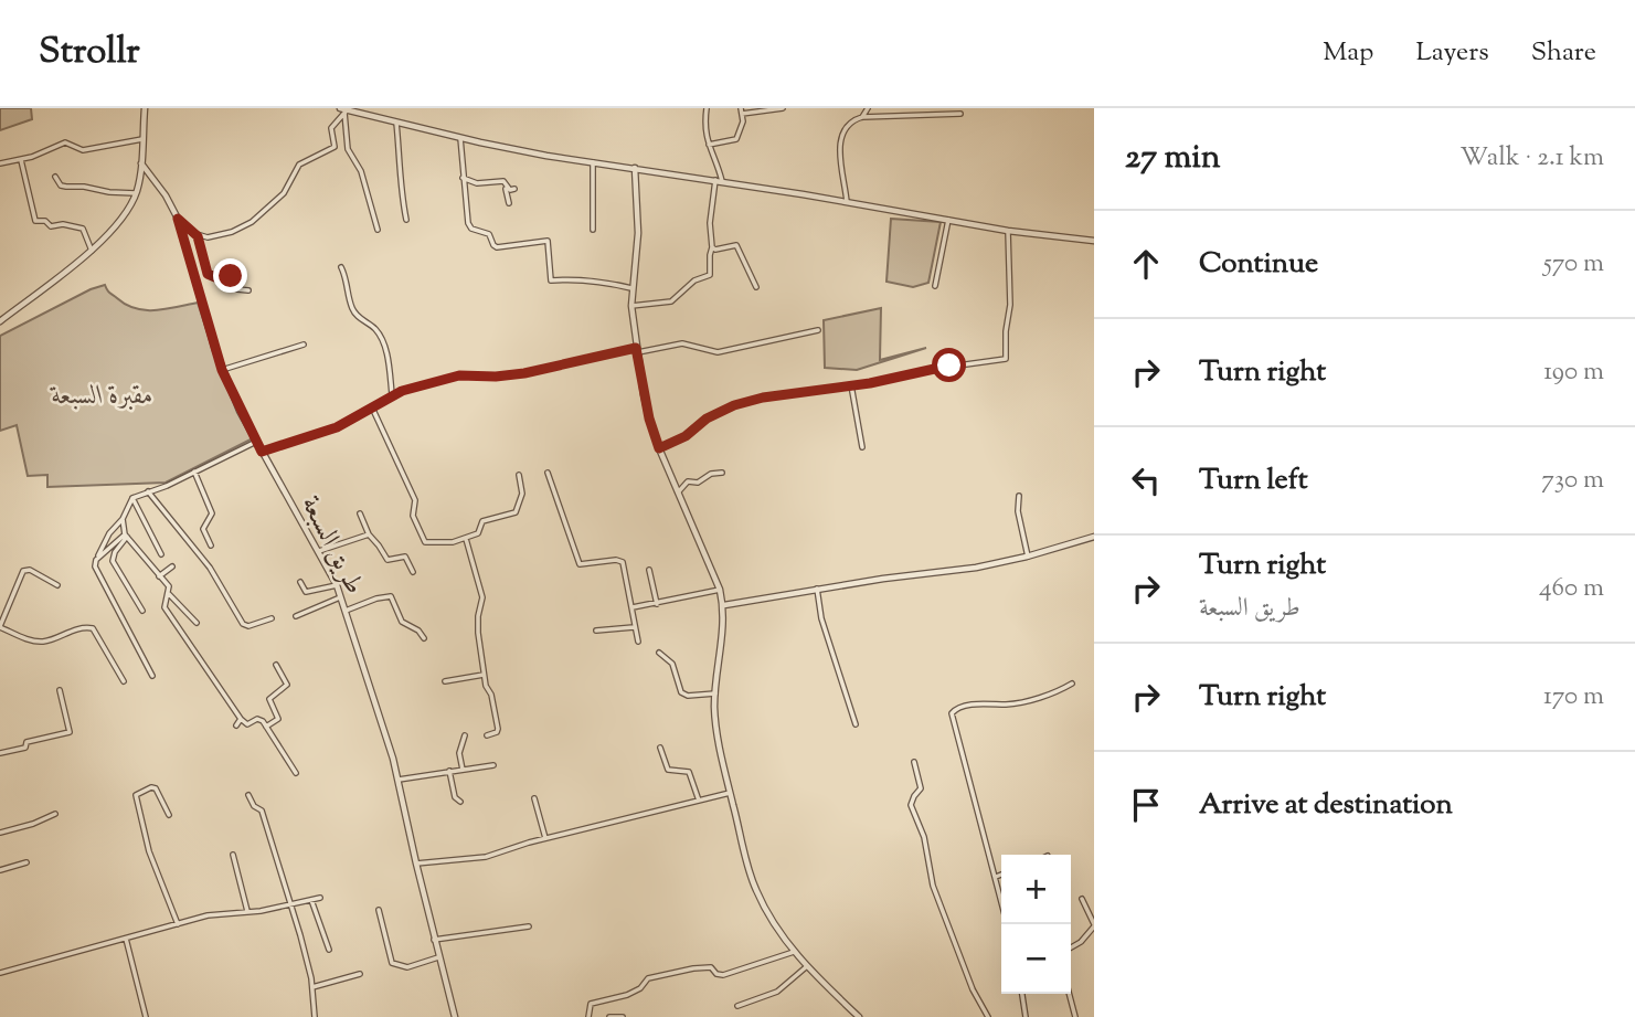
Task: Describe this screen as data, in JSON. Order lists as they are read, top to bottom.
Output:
{
  "streets": {
    "street": ["طريق السبعة"]
  },
  "parks": ["مقبرة السبعة"],
  "page": {
    "header": "Strollr",
    "nav": ["Map", "Layers", "Share"],
    "heading": ["27 min", "Walk · 2.1 km"],
    "list": [
      ["Continue", "570 m"],
      ["Turn right", "190 m"],
      ["Turn left", "730 m"],
      ["Turn right", "طريق السبعة", "460 m"],
      ["Turn right", "170 m"],
      "Arrive at destination"
    ],
    "map_buttons": ["+", "−"]
  }
}
